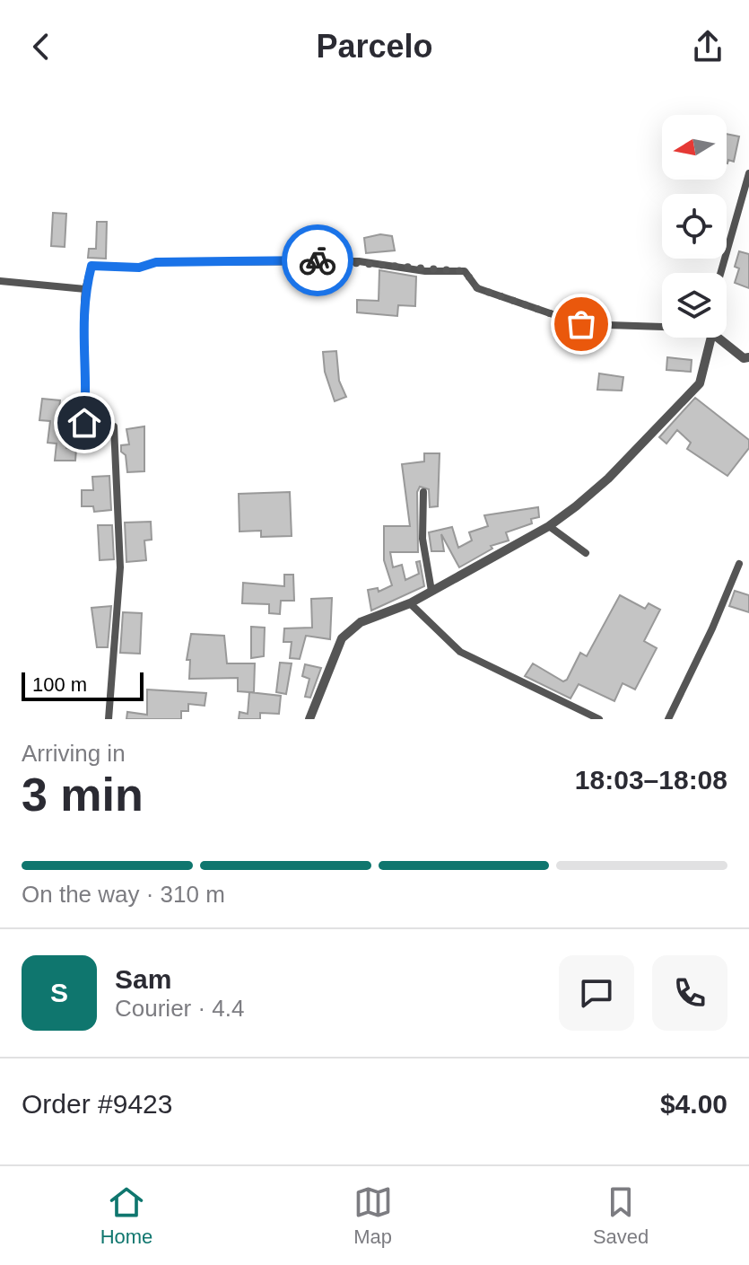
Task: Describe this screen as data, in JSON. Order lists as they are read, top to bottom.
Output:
{
  "scale_bar": "100 m",
  "north": "left",
  "page": {
    "header": "Parcelo",
    "scale": "100 m",
    "heading": ["3 min", "Arriving in", "18:03–18:08"],
    "panel": [
      "Sam",
      "Courier · 4.4",
      "Order #9423",
      "$4.00"
    ],
    "bar": "On the way · 310 m",
    "round": "S",
    "tabs": ["Home", "Map", "Saved"]
  }
}
